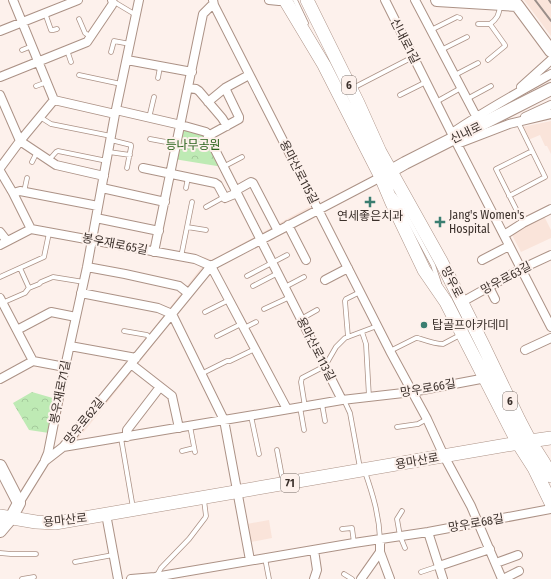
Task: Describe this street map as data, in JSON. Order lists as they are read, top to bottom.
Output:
{
  "streets": {
    "main road": [
      "6",
      "망우로",
      "용마산로",
      "71"
    ],
    "street": [
      "신내로1길",
      "신내로",
      "용마산로115길",
      "봉우재로65길",
      "망우로63길",
      "용마산로113길",
      "망우로66길",
      "봉우재로71길",
      "망우로62길",
      "망우로68길"
    ]
  },
  "crossings": [
    ["신내로1길", "신내로"],
    ["신내로1길", "망우로63길"],
    ["신내로", "망우로"],
    ["신내로", "망우로62길"],
    ["용마산로115길", "망우로66길"],
    ["용마산로115길", "망우로62길"],
    ["용마산로115길", "용마산로"],
    ["용마산로115길", "망우로68길"],
    ["봉우재로65길", "봉우재로71길"],
    ["봉우재로65길", "망우로62길"],
    ["망우로63길", "망우로"],
    ["망우로", "망우로66길"],
    ["망우로", "망우로62길"],
    ["망우로", "용마산로"],
    ["용마산로113길", "망우로66길"],
    ["용마산로113길", "망우로62길"],
    ["망우로66길", "망우로62길"],
    ["봉우재로71길", "망우로62길"]
  ],
  "parks": ["등나무공원"],
  "places": {
    "health": ["연세좋은치과", "Jang's Women's Hospital"],
    "other": ["탑골프아카데미"]
  }
}
